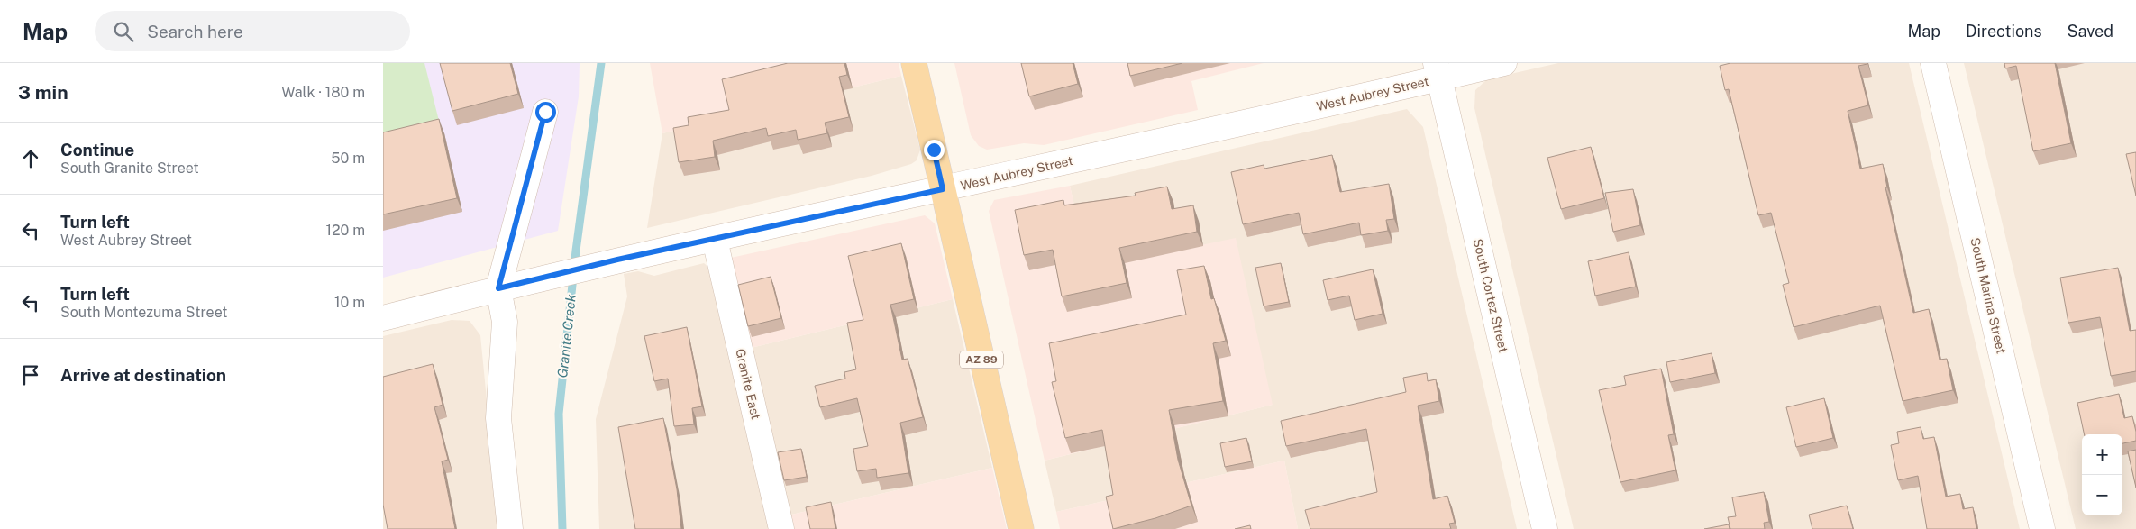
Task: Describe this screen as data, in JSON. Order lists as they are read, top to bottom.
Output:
{
  "streets": {
    "main road": ["AZ 89"],
    "street": [
      "West Aubrey Street",
      "South Cortez Street",
      "South Marina Street",
      "Granite East"
    ]
  },
  "crossings": [
    ["West Aubrey Street", "South Cortez Street"],
    ["West Aubrey Street", "AZ 89"],
    ["West Aubrey Street", "Granite East"]
  ],
  "water": ["Granite Creek"],
  "page": {
    "header": "Map",
    "search": "Search here",
    "nav": ["Map", "Directions", "Saved"],
    "heading": ["3 min", "Walk · 180 m"],
    "list": [
      ["Continue", "South Granite Street", "50 m"],
      ["Turn left", "West Aubrey Street", "120 m"],
      ["Turn left", "South Montezuma Street", "10 m"],
      "Arrive at destination"
    ],
    "map_buttons": ["+", "−"]
  }
}
